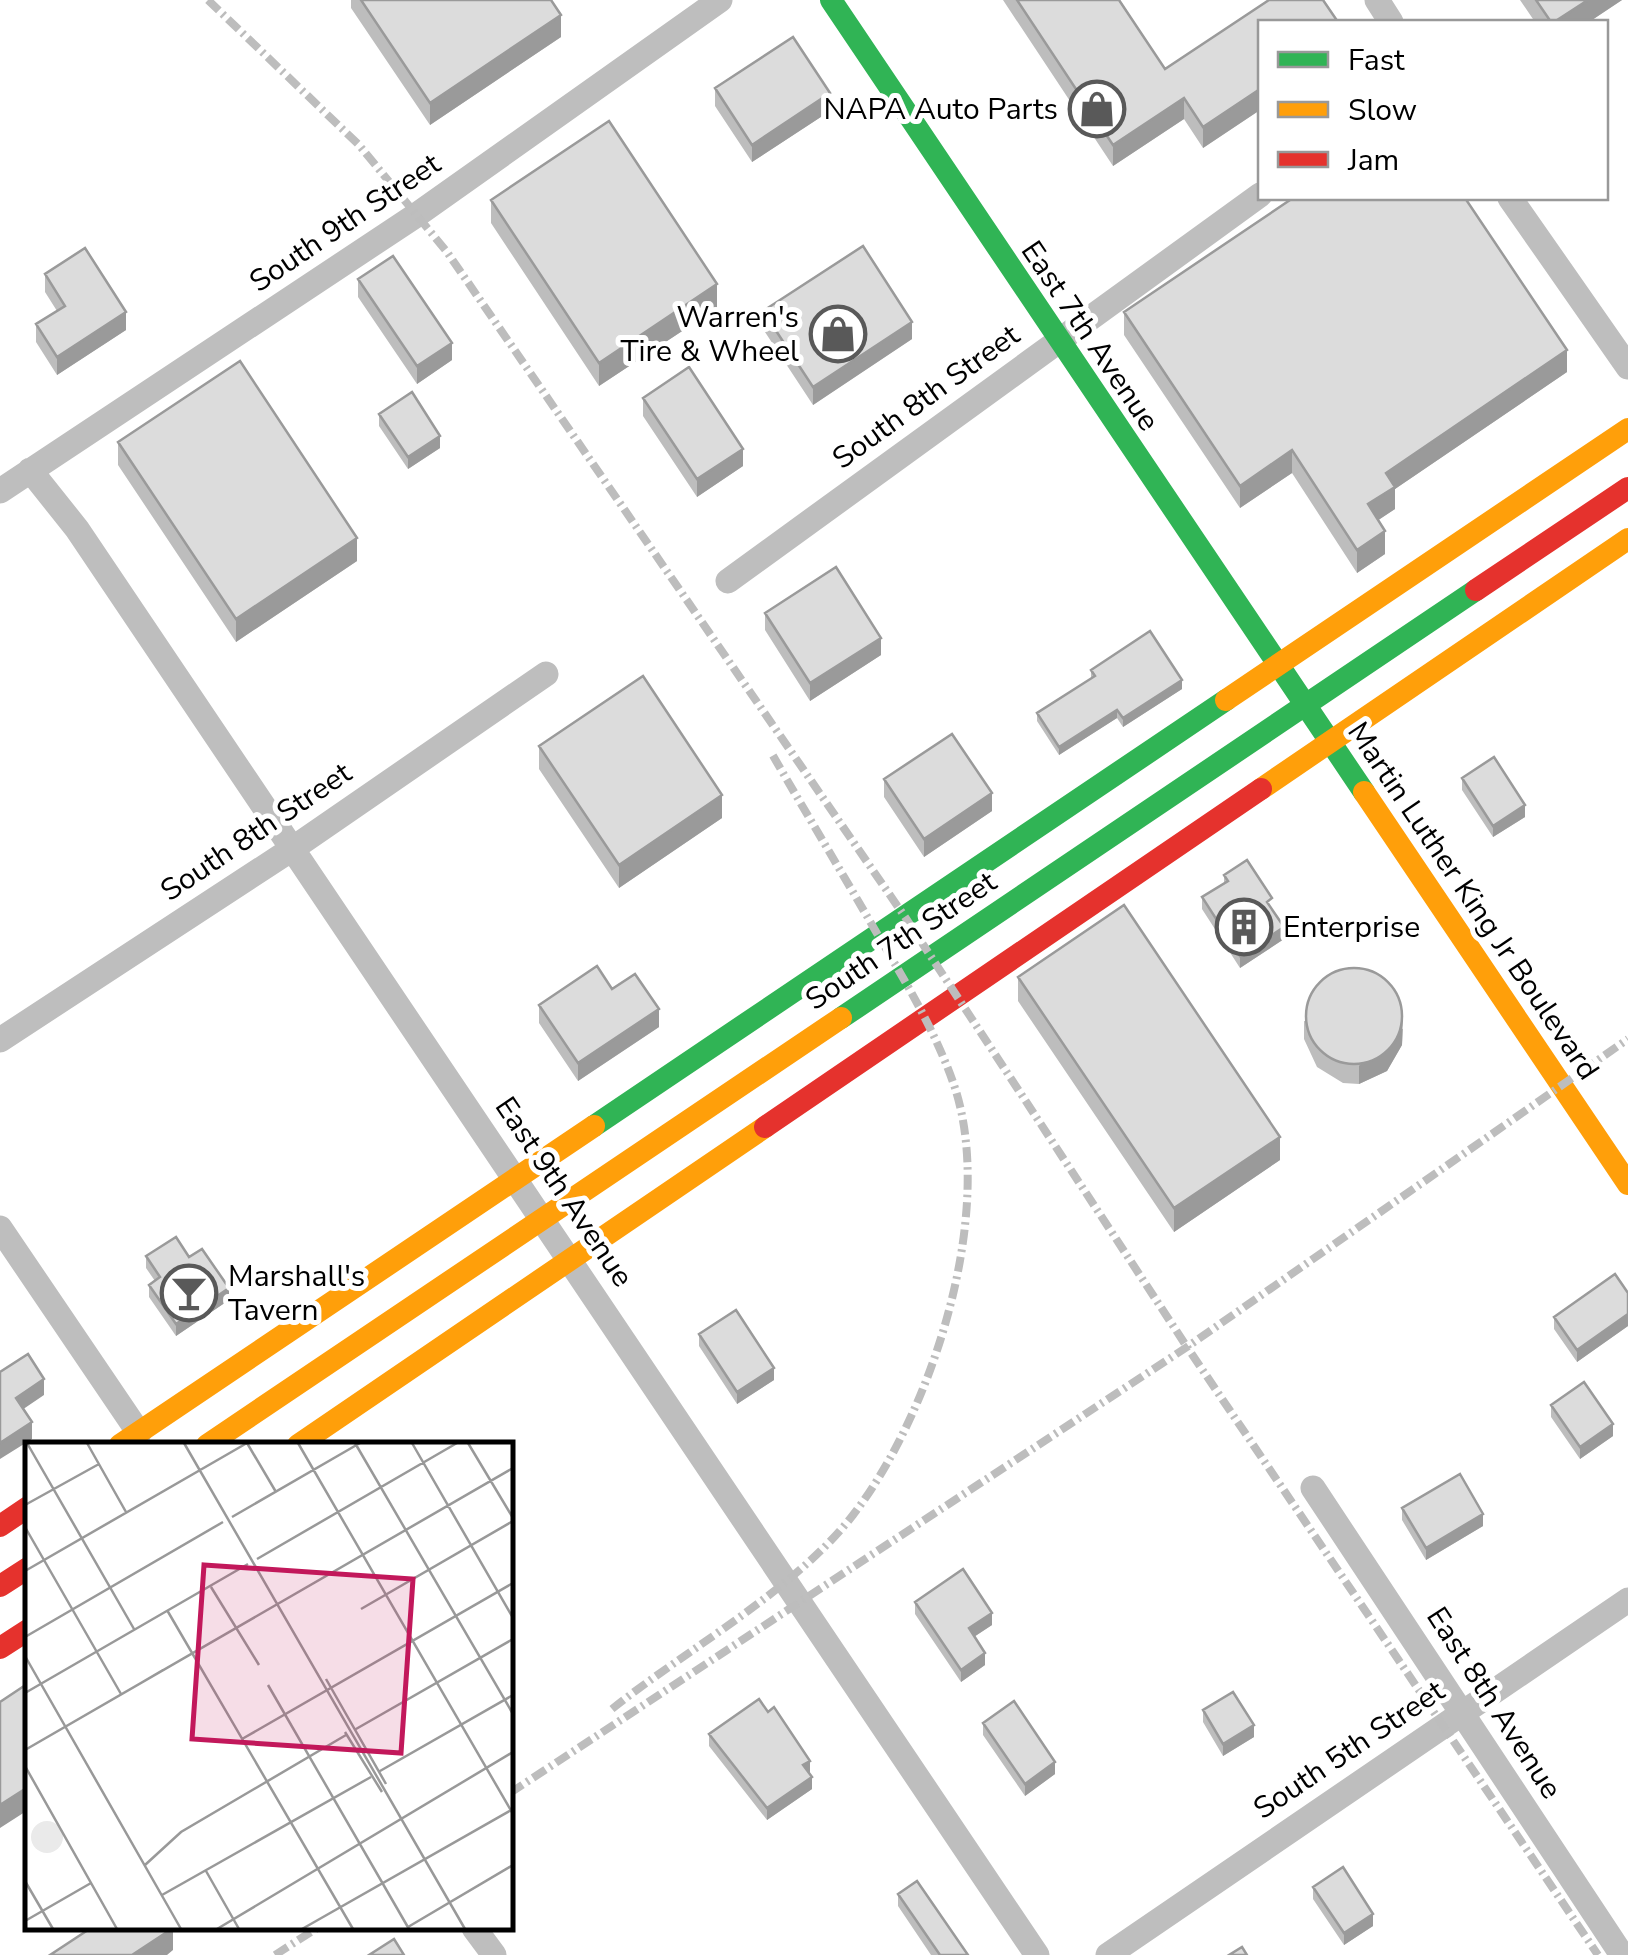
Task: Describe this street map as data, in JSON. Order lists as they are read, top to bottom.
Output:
{
  "streets": {
    "main road": ["East 7th Avenue", "Martin Luther King Jr Boulevard", "South 7th Street"],
    "street": [
      "South 9th Street",
      "South 8th Street",
      "East 9th Avenue",
      "East 8th Avenue",
      "South 5th Street"
    ]
  },
  "crossings": [
    ["South 9th Street", "East 9th Avenue"],
    ["East 7th Avenue", "South 8th Street"],
    ["East 7th Avenue", "Martin Luther King Jr Boulevard"],
    ["South 8th Street", "East 9th Avenue"],
    ["East 8th Avenue", "South 5th Street"]
  ],
  "places": {
    "shop": ["NAPA Auto Parts", "Warren's Tire & Wheel"],
    "building": ["Enterprise"],
    "bar": ["Marshall's Tavern"]
  },
  "legend": ["Fast", "Slow", "Jam"]
}
